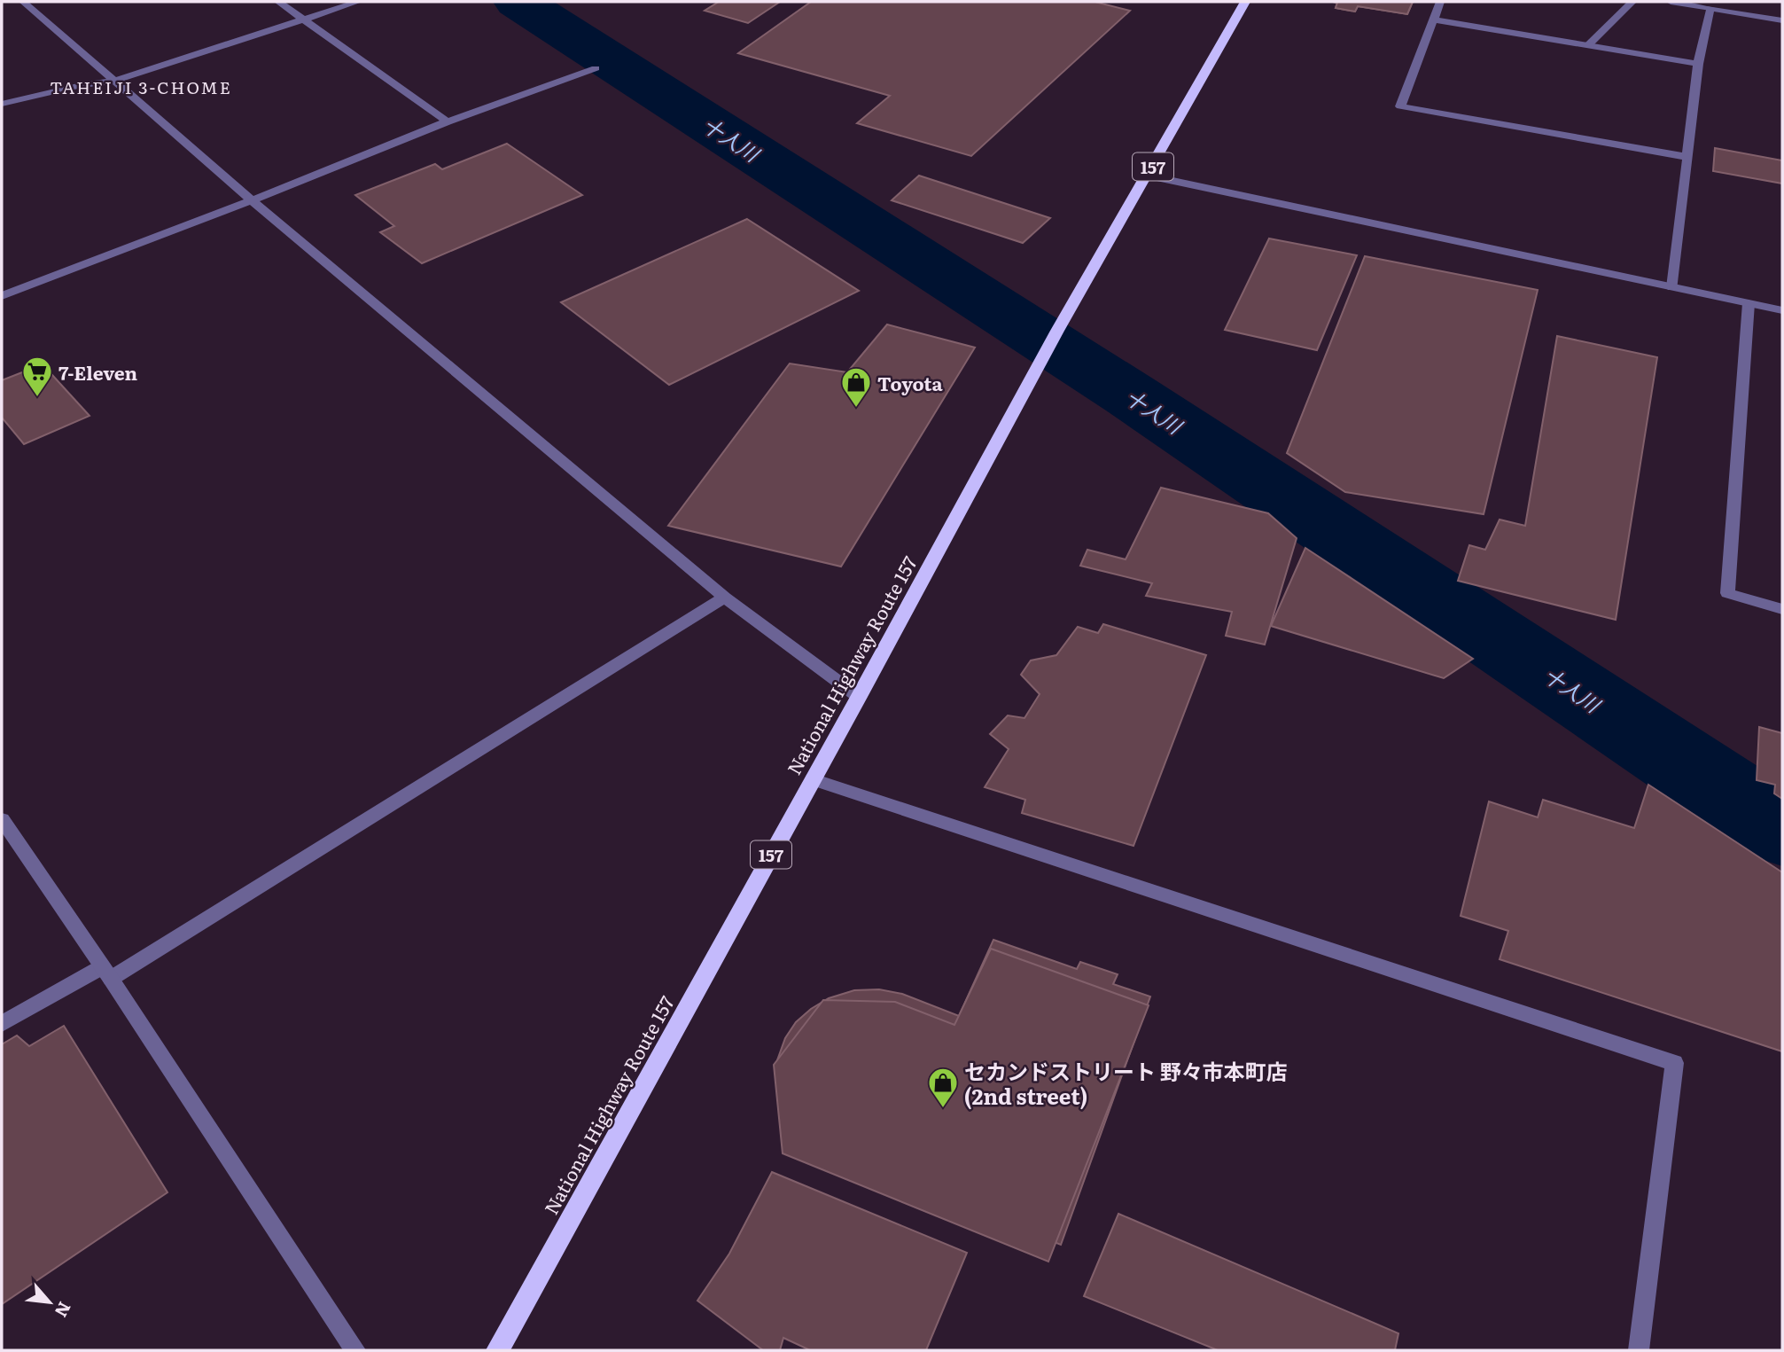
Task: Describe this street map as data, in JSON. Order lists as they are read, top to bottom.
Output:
{
  "streets": {
    "highway": ["157", "National Highway Route 157"]
  },
  "districts": ["TAHEIJI 3-CHOME"],
  "water": ["十人川"],
  "places": {
    "supermarket": ["7-Eleven"],
    "shop": ["Toyota", "セカンドストリート 野々市本町店 (2nd street)"]
  },
  "north": "bottom right"
}
